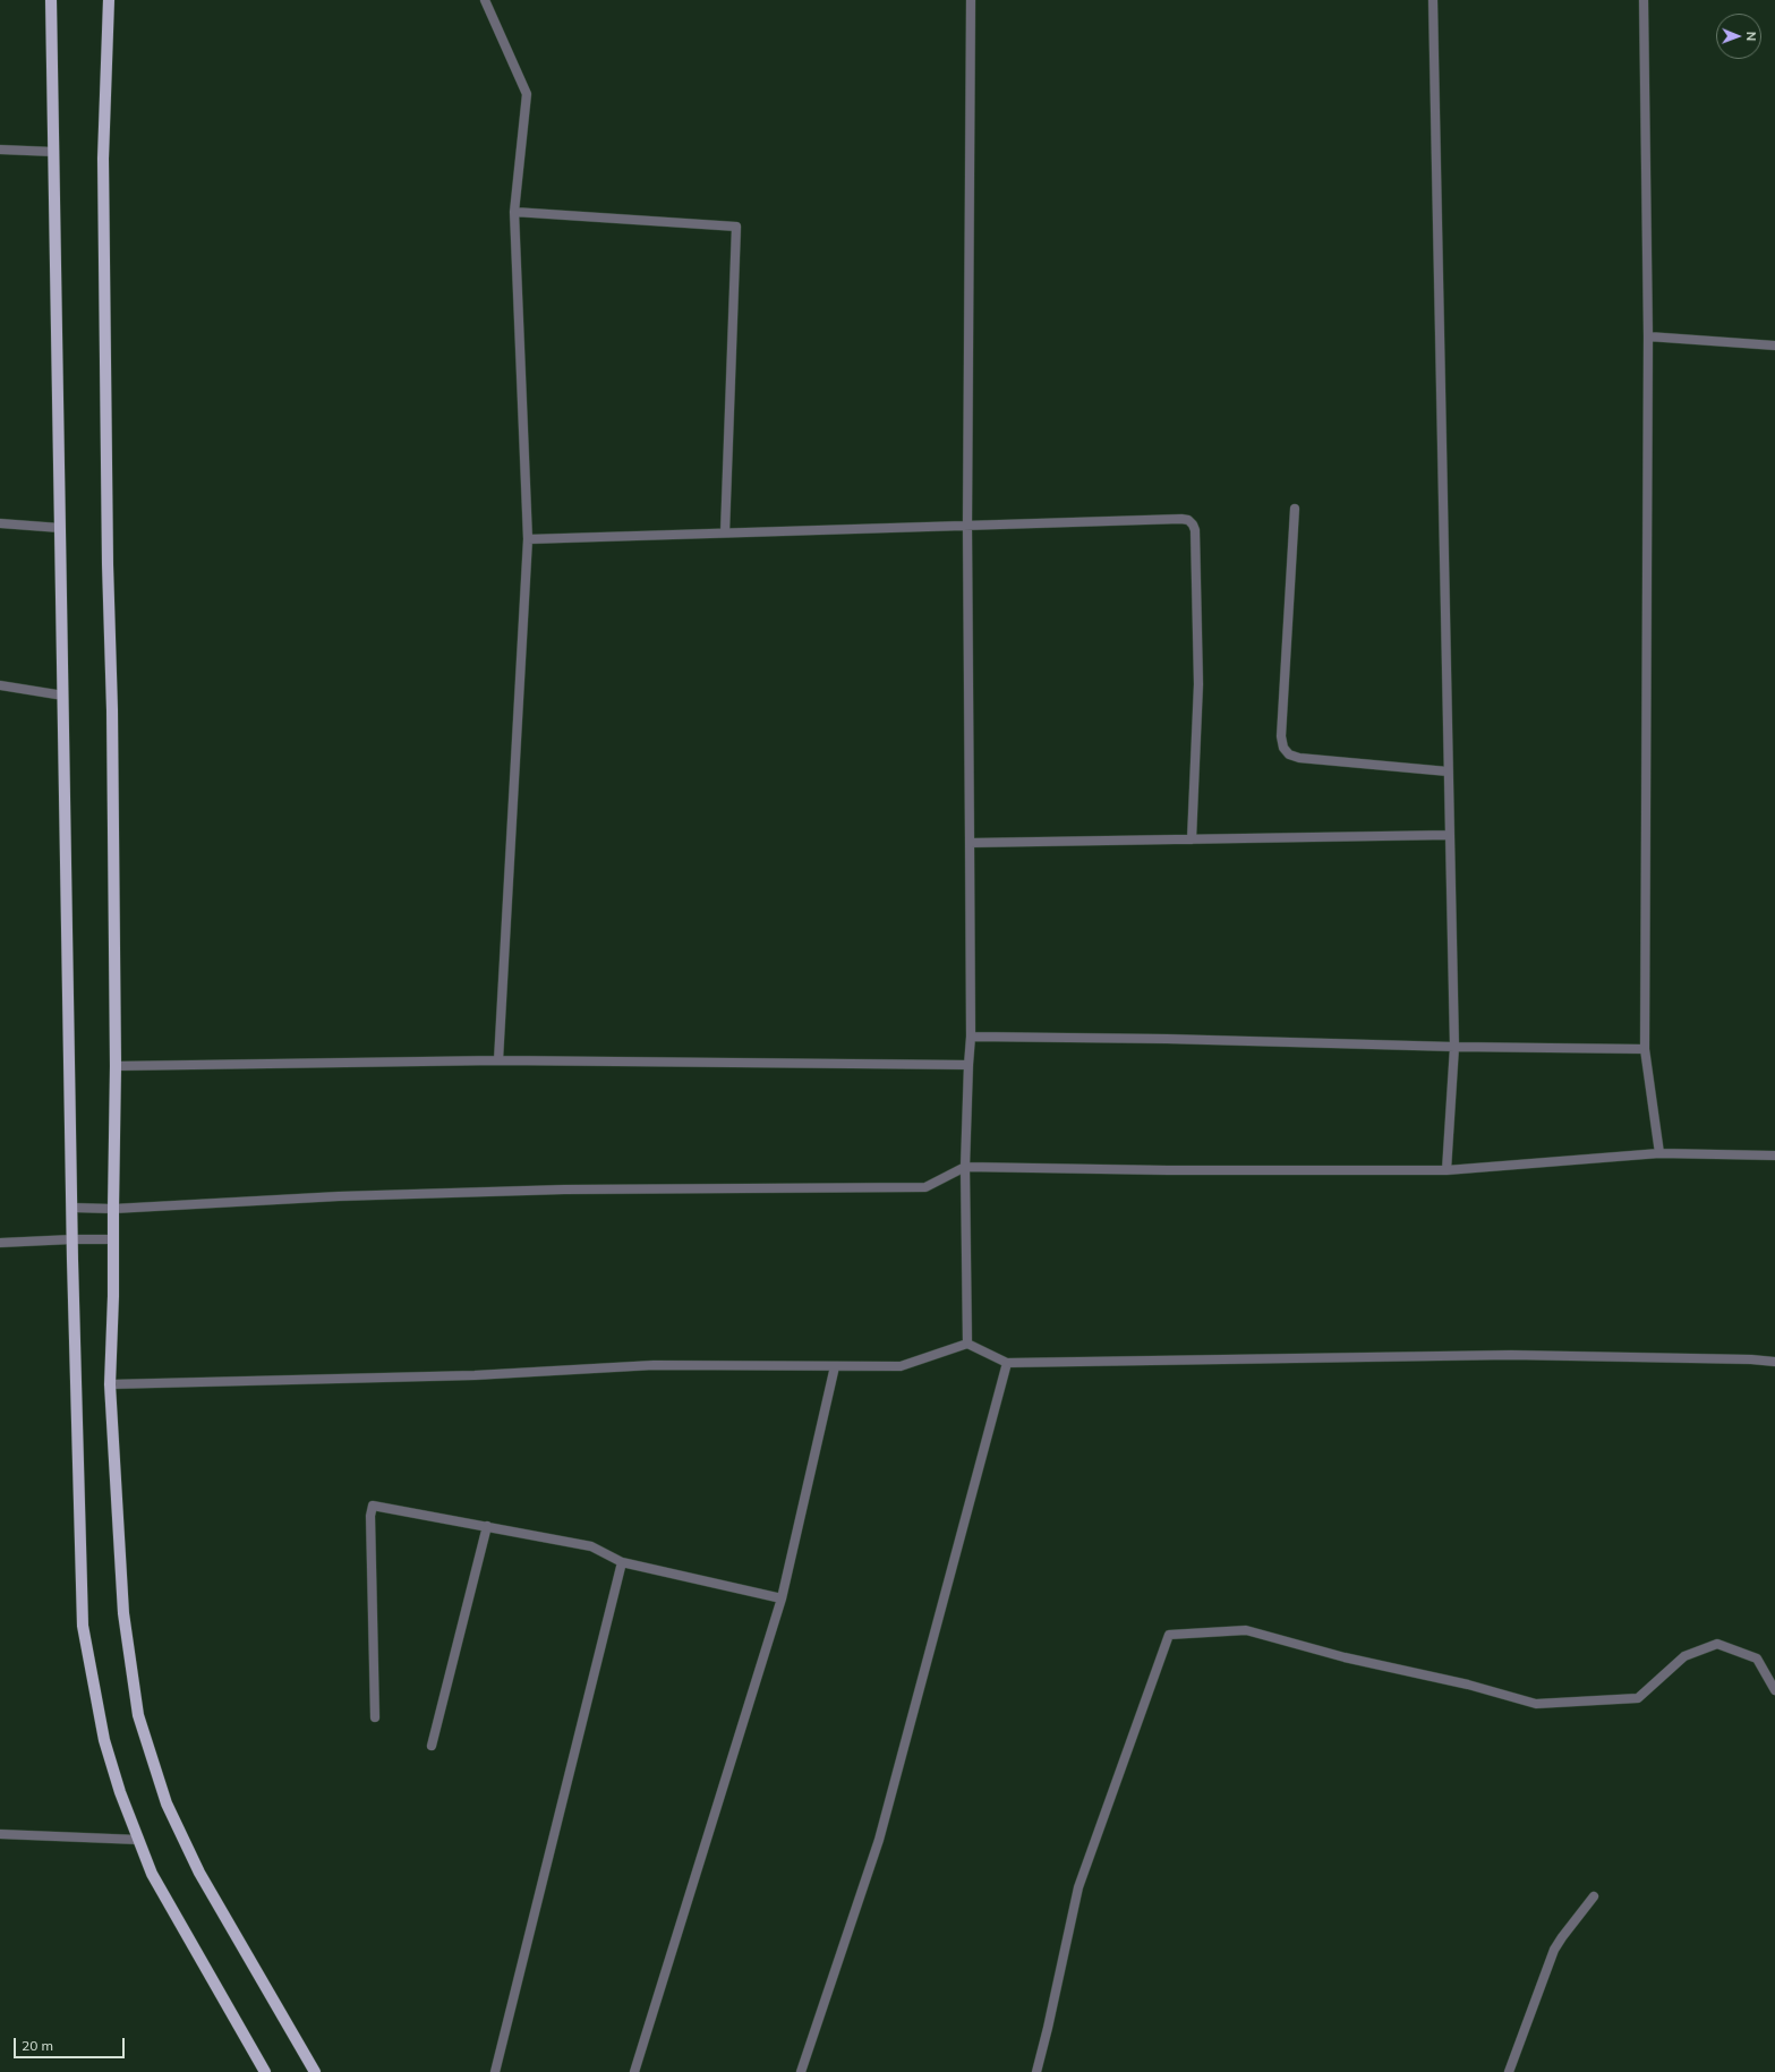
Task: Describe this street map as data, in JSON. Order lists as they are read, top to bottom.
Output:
{
  "scale_bar": "20 m",
  "north": "right"
}
